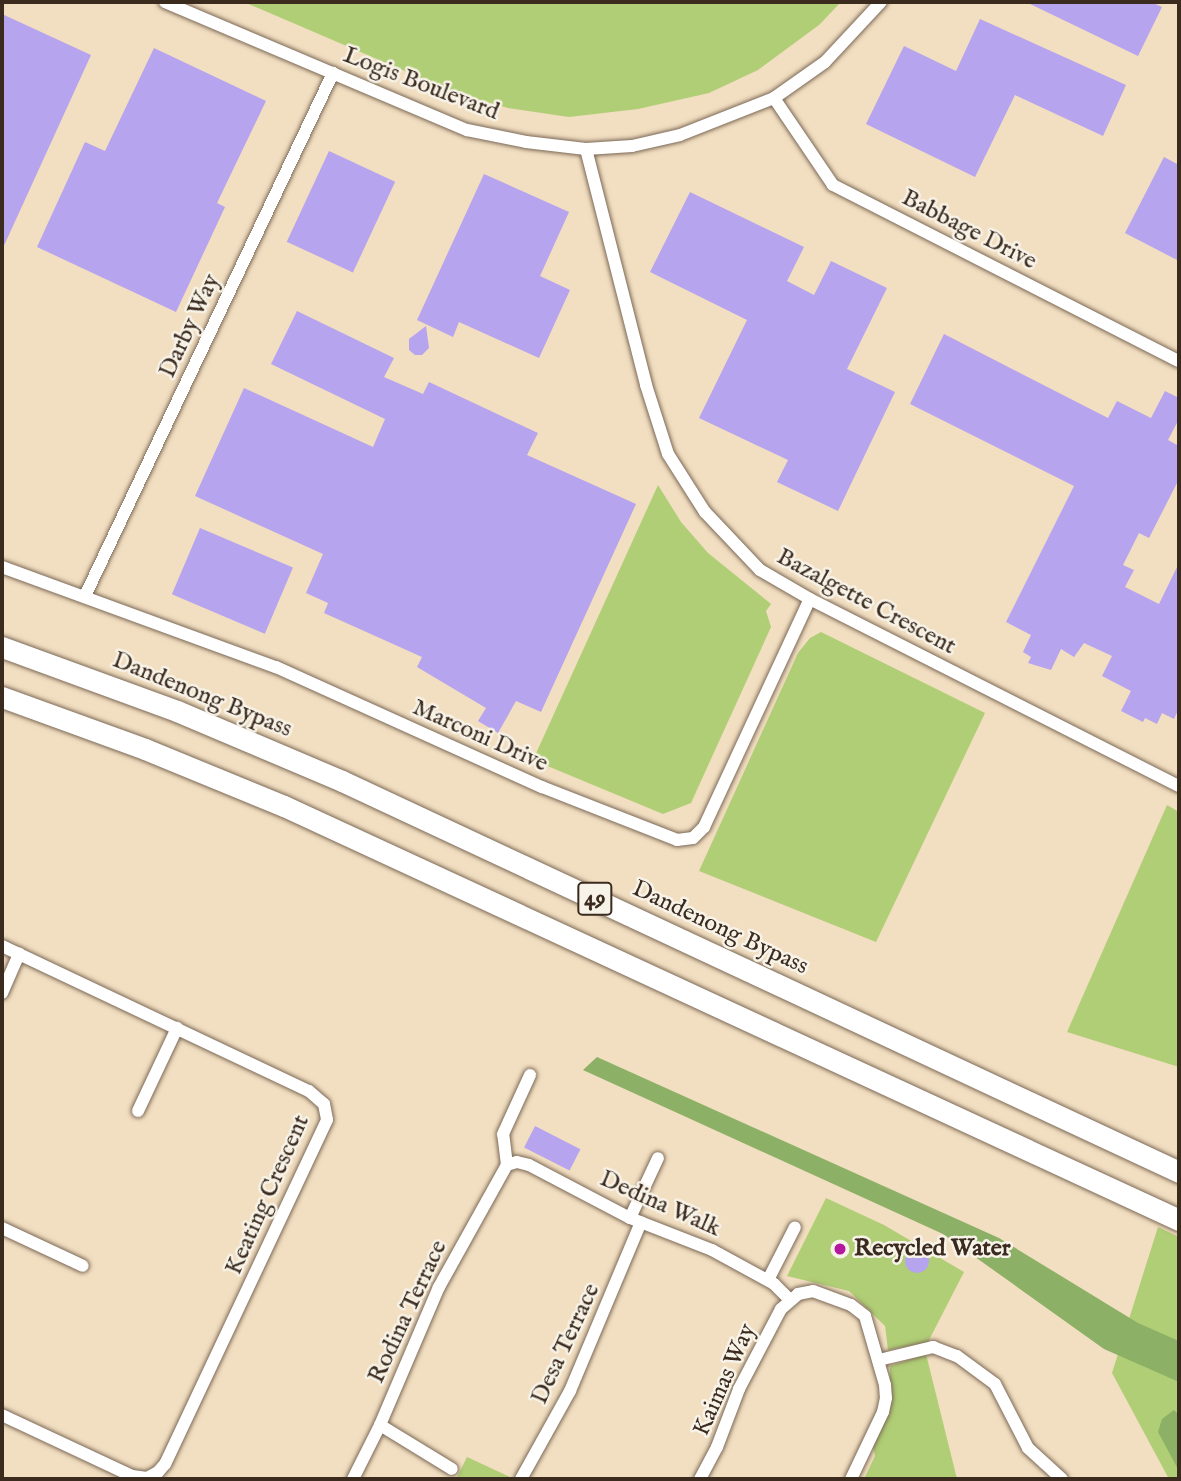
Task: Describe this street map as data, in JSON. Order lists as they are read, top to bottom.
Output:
{
  "streets": {
    "highway": ["Dandenong Bypass", "49"],
    "street": [
      "Logis Boulevard",
      "Babbage Drive",
      "Darby Way",
      "Bazalgette Crescent",
      "Marconi Drive",
      "Keating Crescent",
      "Dedina Walk",
      "Rodina Terrace",
      "Desa Terrace",
      "Kaimas Way"
    ]
  },
  "crossings": [
    ["Logis Boulevard", "Babbage Drive"],
    ["Logis Boulevard", "Darby Way"],
    ["Logis Boulevard", "Bazalgette Crescent"],
    ["Darby Way", "Marconi Drive"],
    ["Bazalgette Crescent", "Marconi Drive"],
    ["Dedina Walk", "Rodina Terrace"],
    ["Dedina Walk", "Desa Terrace"],
    ["Dedina Walk", "Kaimas Way"]
  ],
  "places": ["Recycled Water"]
}
